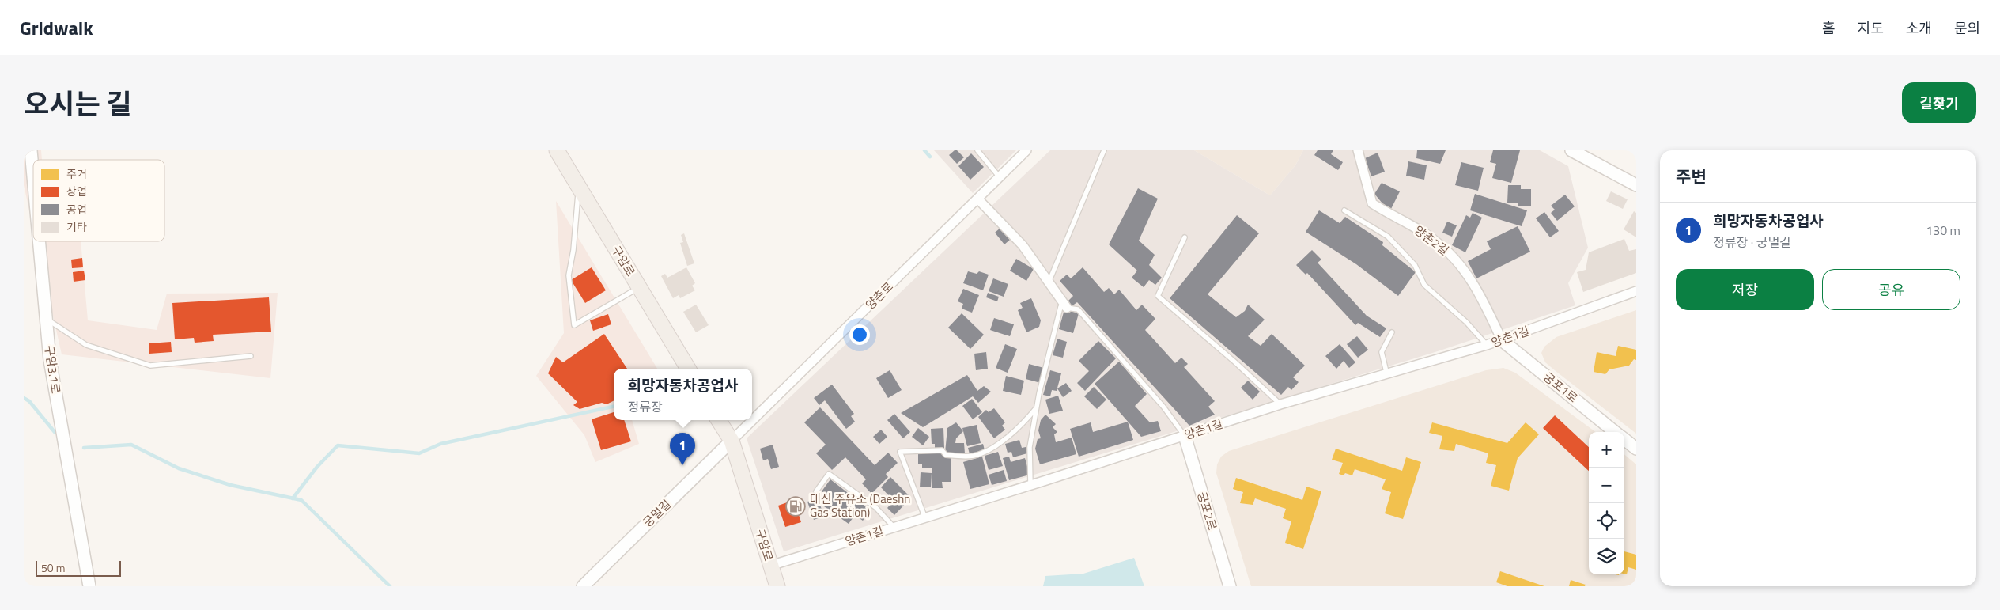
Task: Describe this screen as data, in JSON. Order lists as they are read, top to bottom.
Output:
{
  "streets": {
    "main road": ["구암로"],
    "street": [
      "양촌2길",
      "양촌로",
      "양촌1길",
      "구암3.1로",
      "궁포1로",
      "궁포2로",
      "궁멀길"
    ]
  },
  "crossings": [
    ["양촌2길", "양촌1길"],
    ["양촌2길", "궁포1로"],
    ["구암로", "양촌로"],
    ["구암로", "양촌1길"],
    ["구암로", "궁멀길"],
    ["양촌로", "궁멀길"],
    ["양촌1길", "궁포1로"],
    ["양촌1길", "궁포2로"]
  ],
  "places": {
    "fuel station": ["대신 주유소 (Daeshn Gas Station)"]
  },
  "legend": [
    "주거",
    "상업",
    "공업",
    "기타"
  ],
  "scale_bar": "50 m",
  "page": {
    "header": "Gridwalk",
    "nav": [
      "홈",
      "지도",
      "소개",
      "문의"
    ],
    "title": "오시는 길",
    "buttons": [
      "길찾기",
      ["저장", "공유"]
    ],
    "heading": "주변",
    "list": [
      {
        "mark": "1",
        "name": "희망자동차공업사",
        "note": "정류장 · 궁멀길",
        "value": "130 m"
      }
    ],
    "popup": ["희망자동차공업사", "정류장"],
    "map_buttons": ["+", "−"],
    "pins": "1",
    "scale": "50 m"
  }
}
